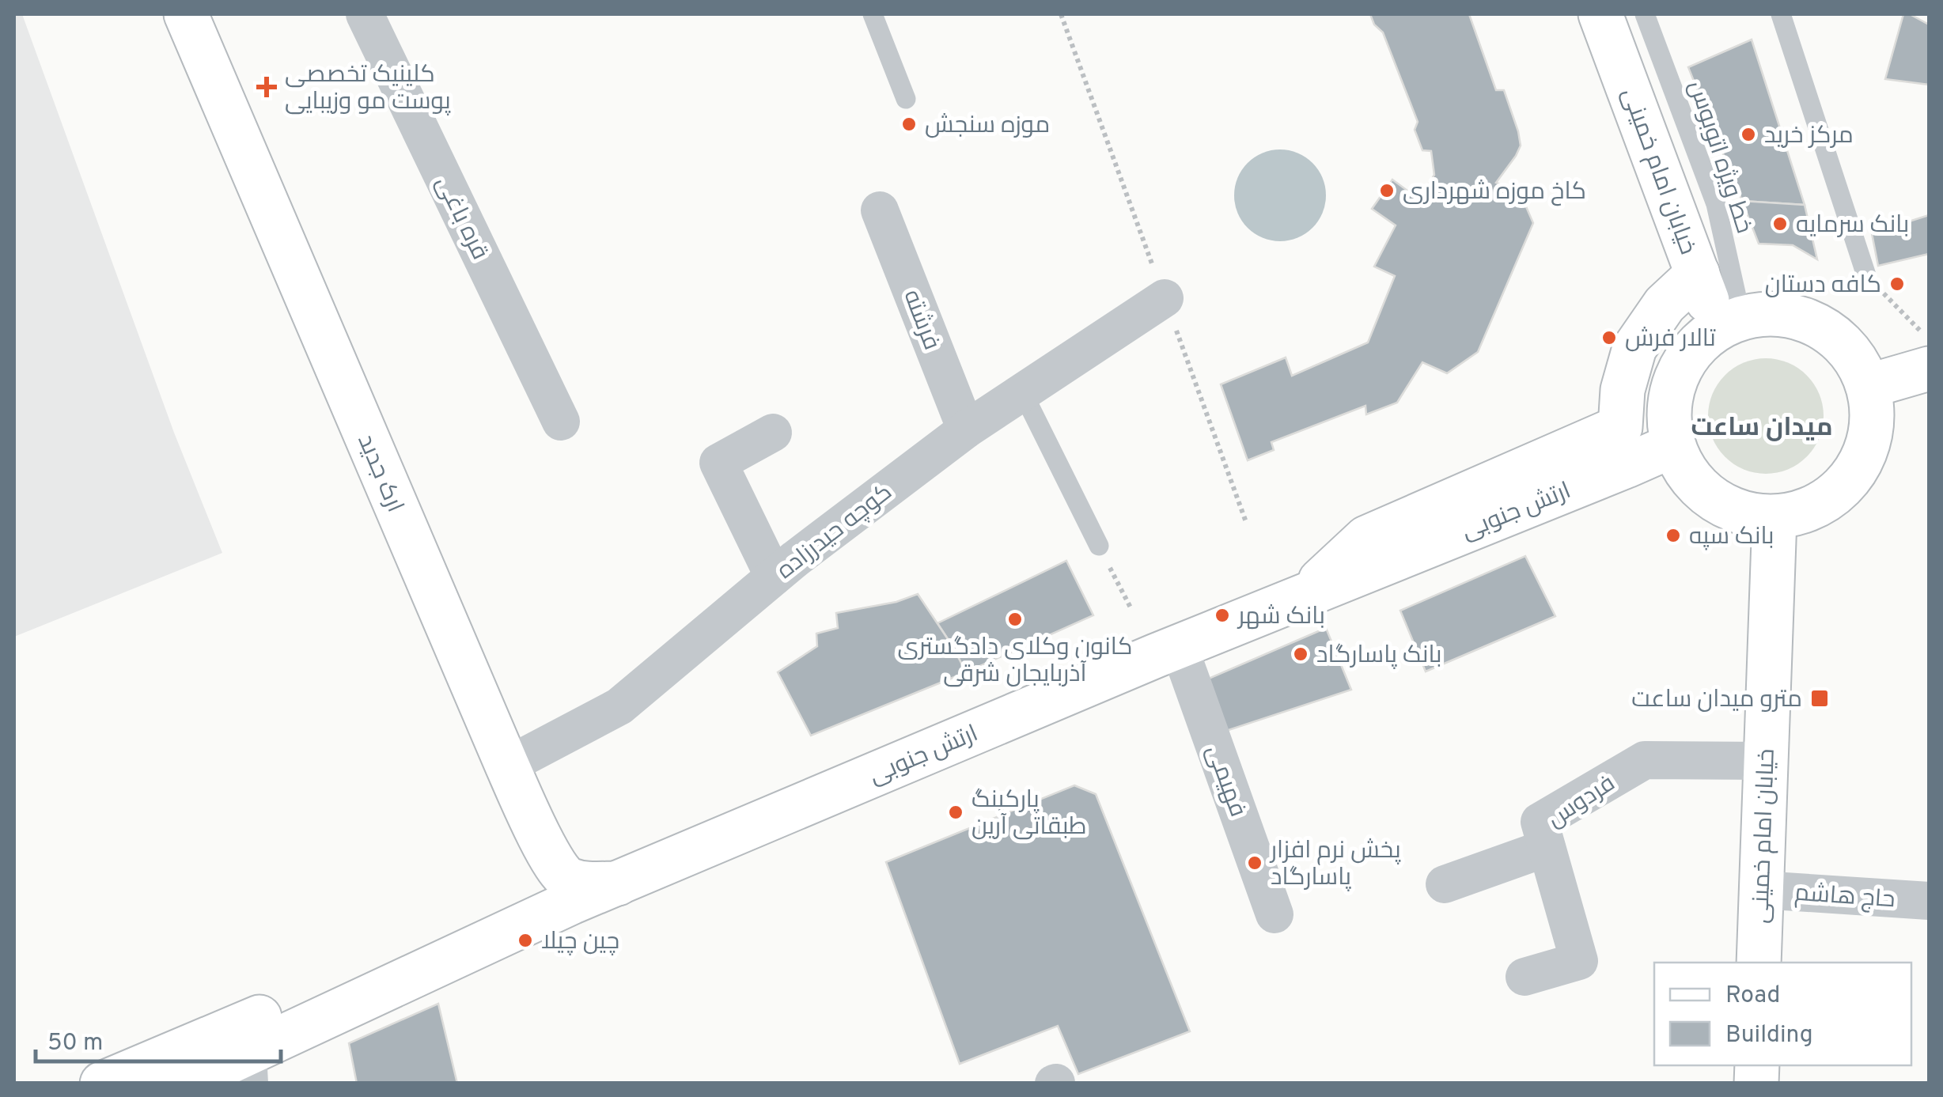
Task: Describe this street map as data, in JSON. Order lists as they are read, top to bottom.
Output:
{
  "streets": {
    "main road": ["خیابان امام خمینی", "ارک جدید", "ارتش جنوبی"],
    "street": [
      "قره باغی",
      "فرشته",
      "کوچه حیدرزاده",
      "فهیمی",
      "فردوس",
      "حاج هاشم"
    ],
    "lane": ["خط ویژه اتوبوس"]
  },
  "crossings": [
    ["خط ویژه اتوبوس", "خیابان امام خمینی"],
    ["خط ویژه اتوبوس", "ارتش جنوبی"],
    ["خیابان امام خمینی", "ارتش جنوبی"],
    ["خیابان امام خمینی", "فردوس"],
    ["خیابان امام خمینی", "حاج هاشم"],
    ["فرشته", "کوچه حیدرزاده"],
    ["ارک جدید", "کوچه حیدرزاده"],
    ["ارتش جنوبی", "فهیمی"]
  ],
  "districts": ["میدان ساعت"],
  "places": {
    "health": ["کلینیک تخصصی پوست مو وزیبایی"],
    "other": [
      "موزه سنجش",
      "مرکز خرید",
      "کاخ موزه شهرداری",
      "بانک سرمایه",
      "کافه دستان",
      "تالار فرش",
      "بانک سپه",
      "بانک شهر",
      "کانون وکلای دادگستری آذربایجان شرقی",
      "بانک پاسارگاد",
      "پارکینگ طبقاتی آرین",
      "پخش نرم افزار پاسارگاد",
      "چین چیلا"
    ],
    "transit": ["مترو میدان ساعت"]
  },
  "legend": ["Road", "Building"],
  "scale_bar": "50 m"
}
